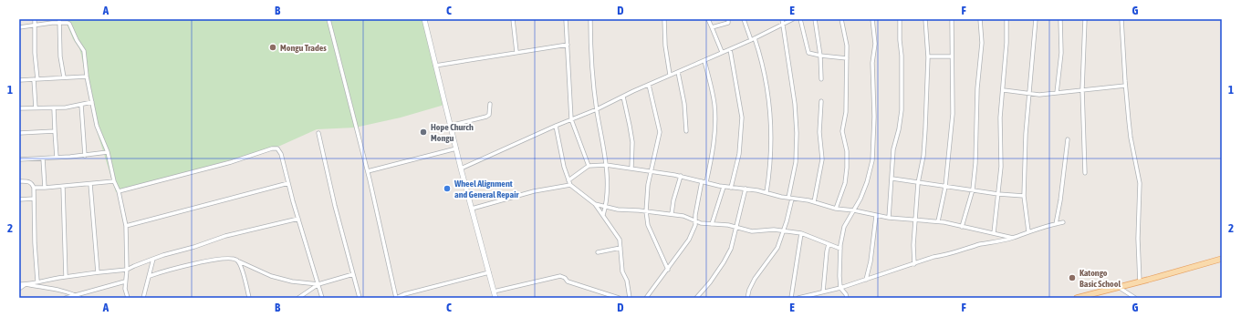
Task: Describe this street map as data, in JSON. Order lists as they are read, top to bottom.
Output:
{
  "places": [
    "Mongu Trades",
    "Hope Church Mongu",
    "Wheel Alignment and General Repair",
    "Katongo Basic School"
  ],
  "grid": {
    "columns": [
      "A",
      "B",
      "C",
      "D",
      "E",
      "F",
      "G"
    ],
    "rows": ["1", "2"]
  }
}
